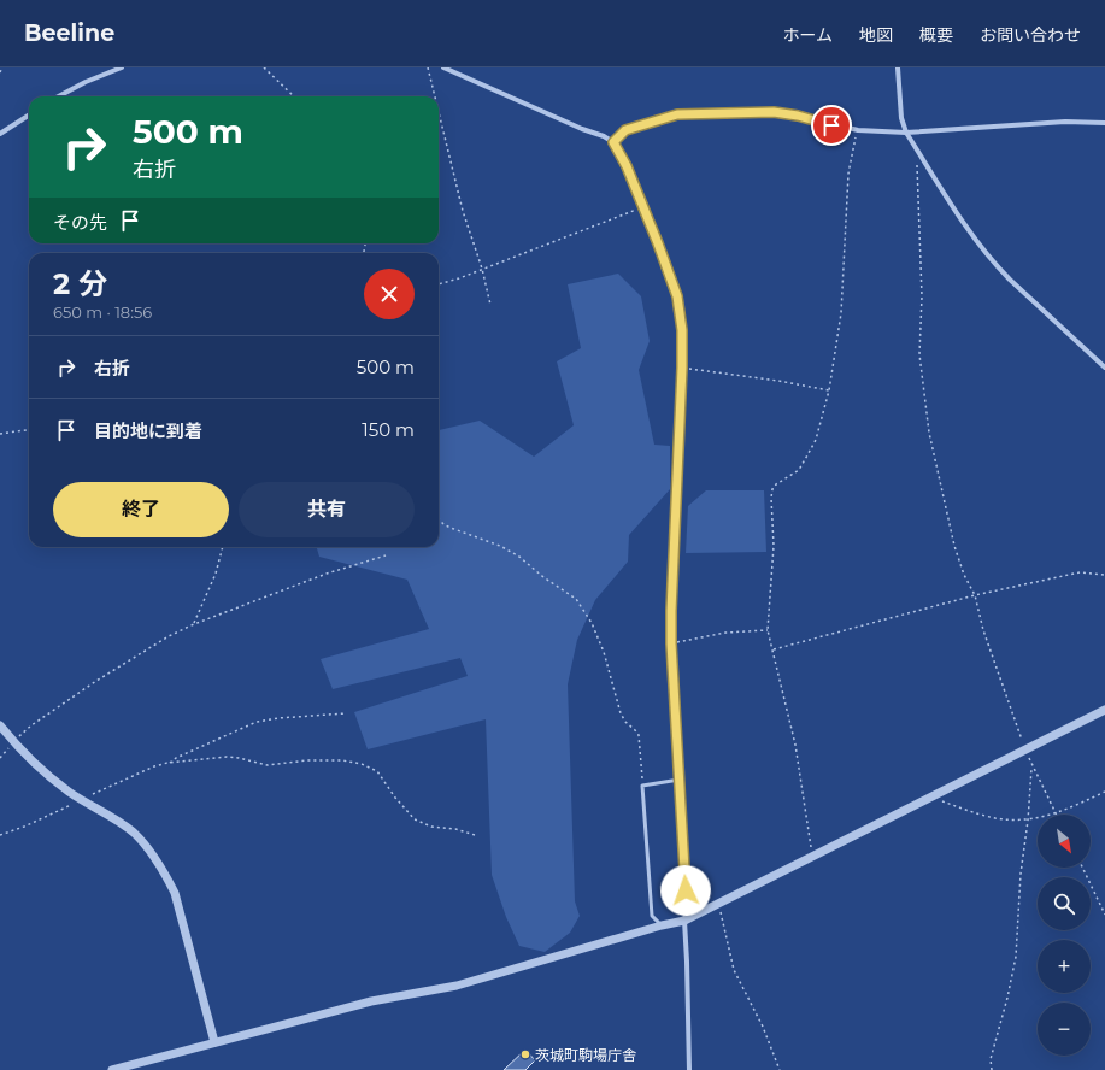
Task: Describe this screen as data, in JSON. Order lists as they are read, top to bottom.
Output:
{
  "places": ["茨城町駒場庁舎"],
  "north": "bottom right",
  "page": {
    "header": "Beeline",
    "nav": [
      "ホーム",
      "地図",
      "概要",
      "お問い合わせ"
    ],
    "turn": ["500 m", "右折"],
    "then": "その先",
    "heading": ["2 分", "650 m · 18:56"],
    "list": [
      {
        "name": "右折",
        "value": "500 m"
      },
      {
        "name": "目的地に到着",
        "value": "150 m"
      }
    ],
    "buttons": ["終了", "共有"],
    "map_buttons": ["+", "−"]
  }
}
